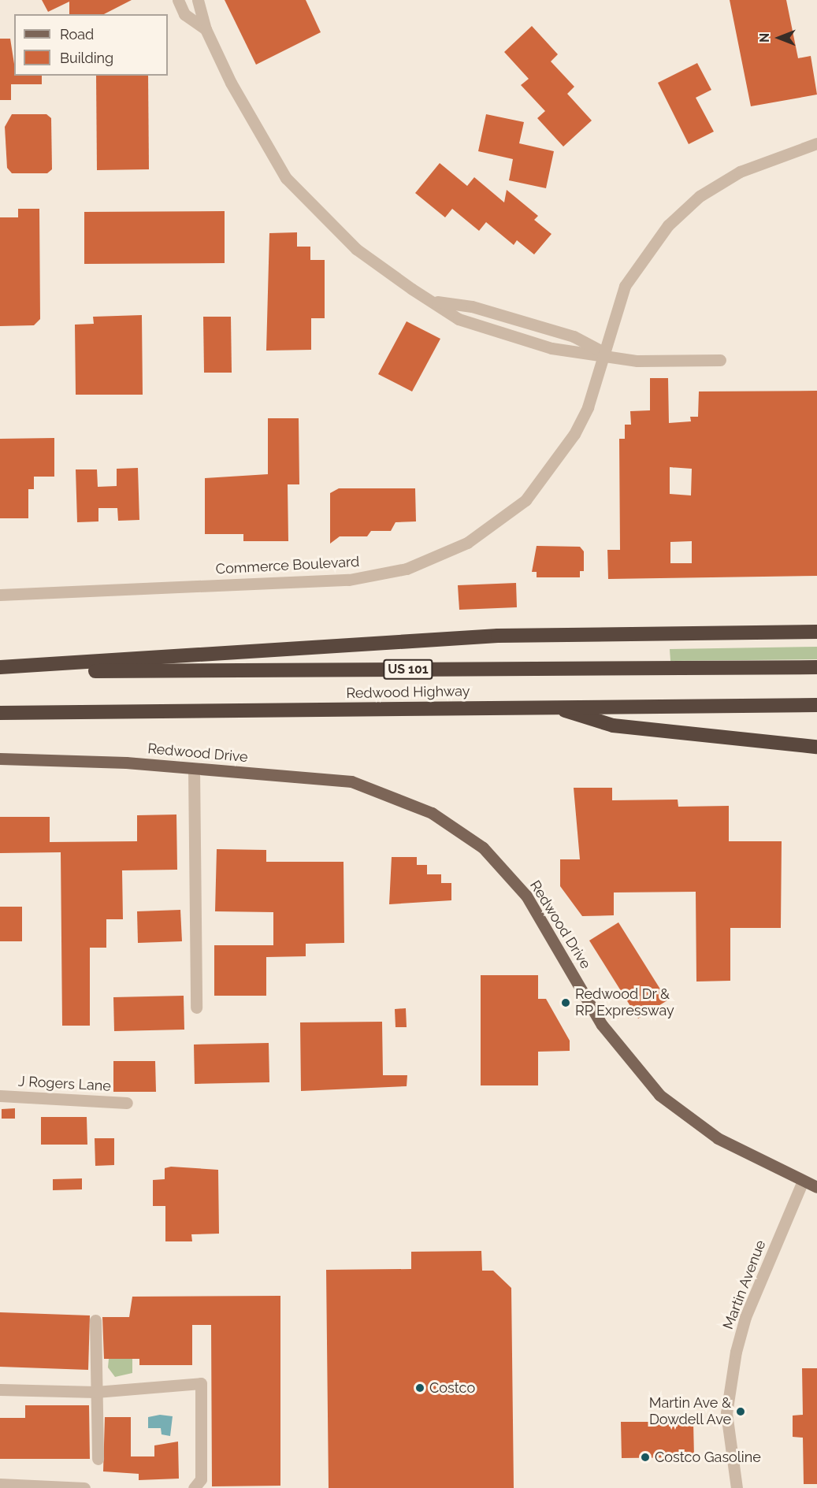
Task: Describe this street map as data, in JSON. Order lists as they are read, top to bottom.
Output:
{
  "streets": {
    "highway": ["US 101", "Redwood Highway"],
    "main road": ["Redwood Drive"],
    "street": ["Commerce Boulevard", "J Rogers Lane", "Martin Avenue"]
  },
  "crossings": [
    ["Redwood Drive", "Martin Avenue"]
  ],
  "places": [
    "Redwood Dr & RP Expressway",
    "Costco",
    "Martin Ave & Dowdell Ave",
    "Costco Gasoline"
  ],
  "legend": ["Road", "Building"],
  "north": "left"
}
